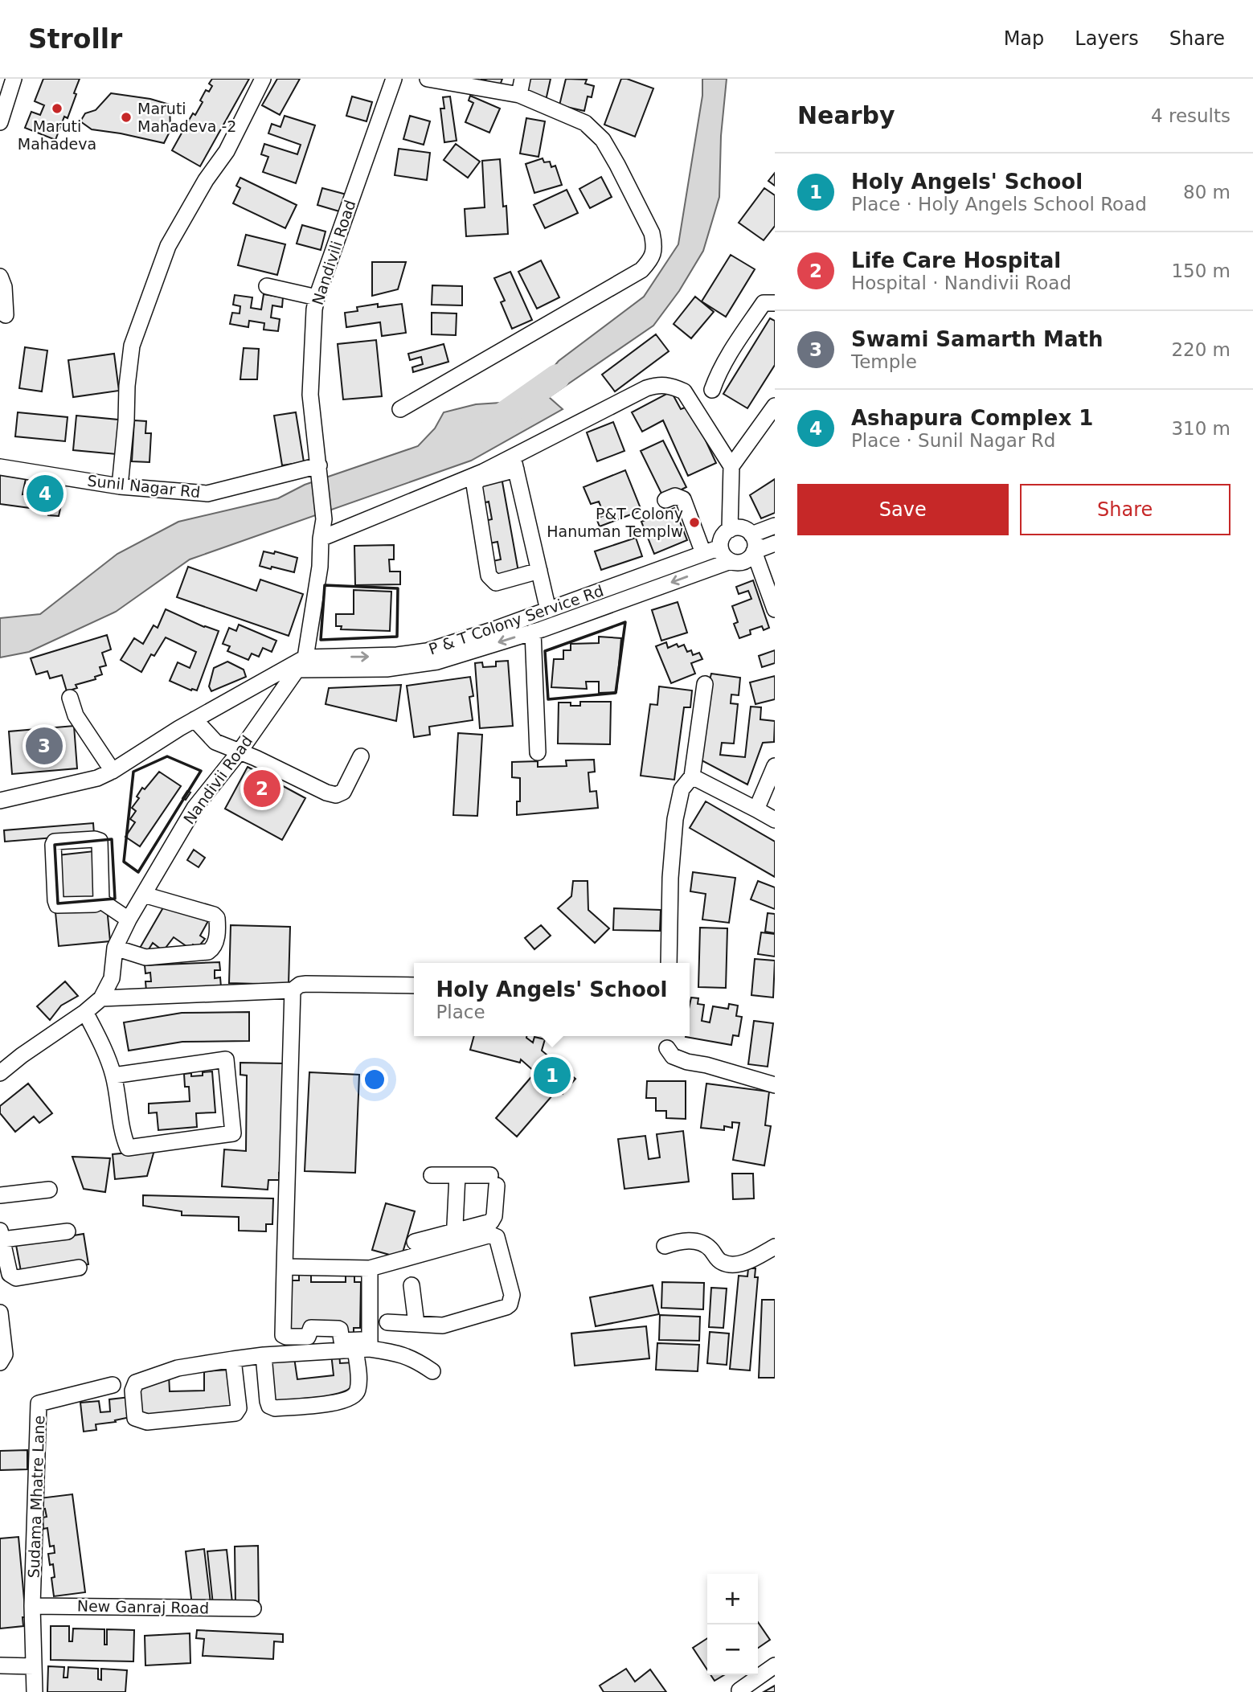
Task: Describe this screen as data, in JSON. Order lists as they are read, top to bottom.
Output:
{
  "streets": {
    "street": [
      "Nandivili Road",
      "Sunil Nagar Rd",
      "P & T Colony Service Rd",
      "Nandivii Road",
      "Sudama Mhatre Lane",
      "New Ganraj Road"
    ]
  },
  "crossings": [
    ["Nandivili Road", "Sunil Nagar Rd"],
    ["Nandivili Road", "Nandivii Road"],
    ["Sunil Nagar Rd", "Nandivii Road"],
    ["P & T Colony Service Rd", "Nandivii Road"],
    ["Sudama Mhatre Lane", "New Ganraj Road"]
  ],
  "places": ["Maruti Mahadeva", "Maruti Mahadeva -2", "P&T Colony Hanuman Templw"],
  "page": {
    "header": "Strollr",
    "nav": ["Map", "Layers", "Share"],
    "heading": ["Nearby", "4 results"],
    "list": [
      {
        "mark": "1",
        "name": "Holy Angels' School",
        "note": "Place · Holy Angels School Road",
        "value": "80 m"
      },
      {
        "mark": "2",
        "name": "Life Care Hospital",
        "note": "Hospital · Nandivii Road",
        "value": "150 m"
      },
      {
        "mark": "3",
        "name": "Swami Samarth Math",
        "note": "Temple",
        "value": "220 m"
      },
      {
        "mark": "4",
        "name": "Ashapura Complex 1",
        "note": "Place · Sunil Nagar Rd",
        "value": "310 m"
      }
    ],
    "buttons": ["Save", "Share"],
    "pins": [
      "4",
      "3",
      "2",
      "1"
    ],
    "popup": ["Holy Angels' School", "Place"],
    "map_buttons": ["+", "−"]
  }
}
